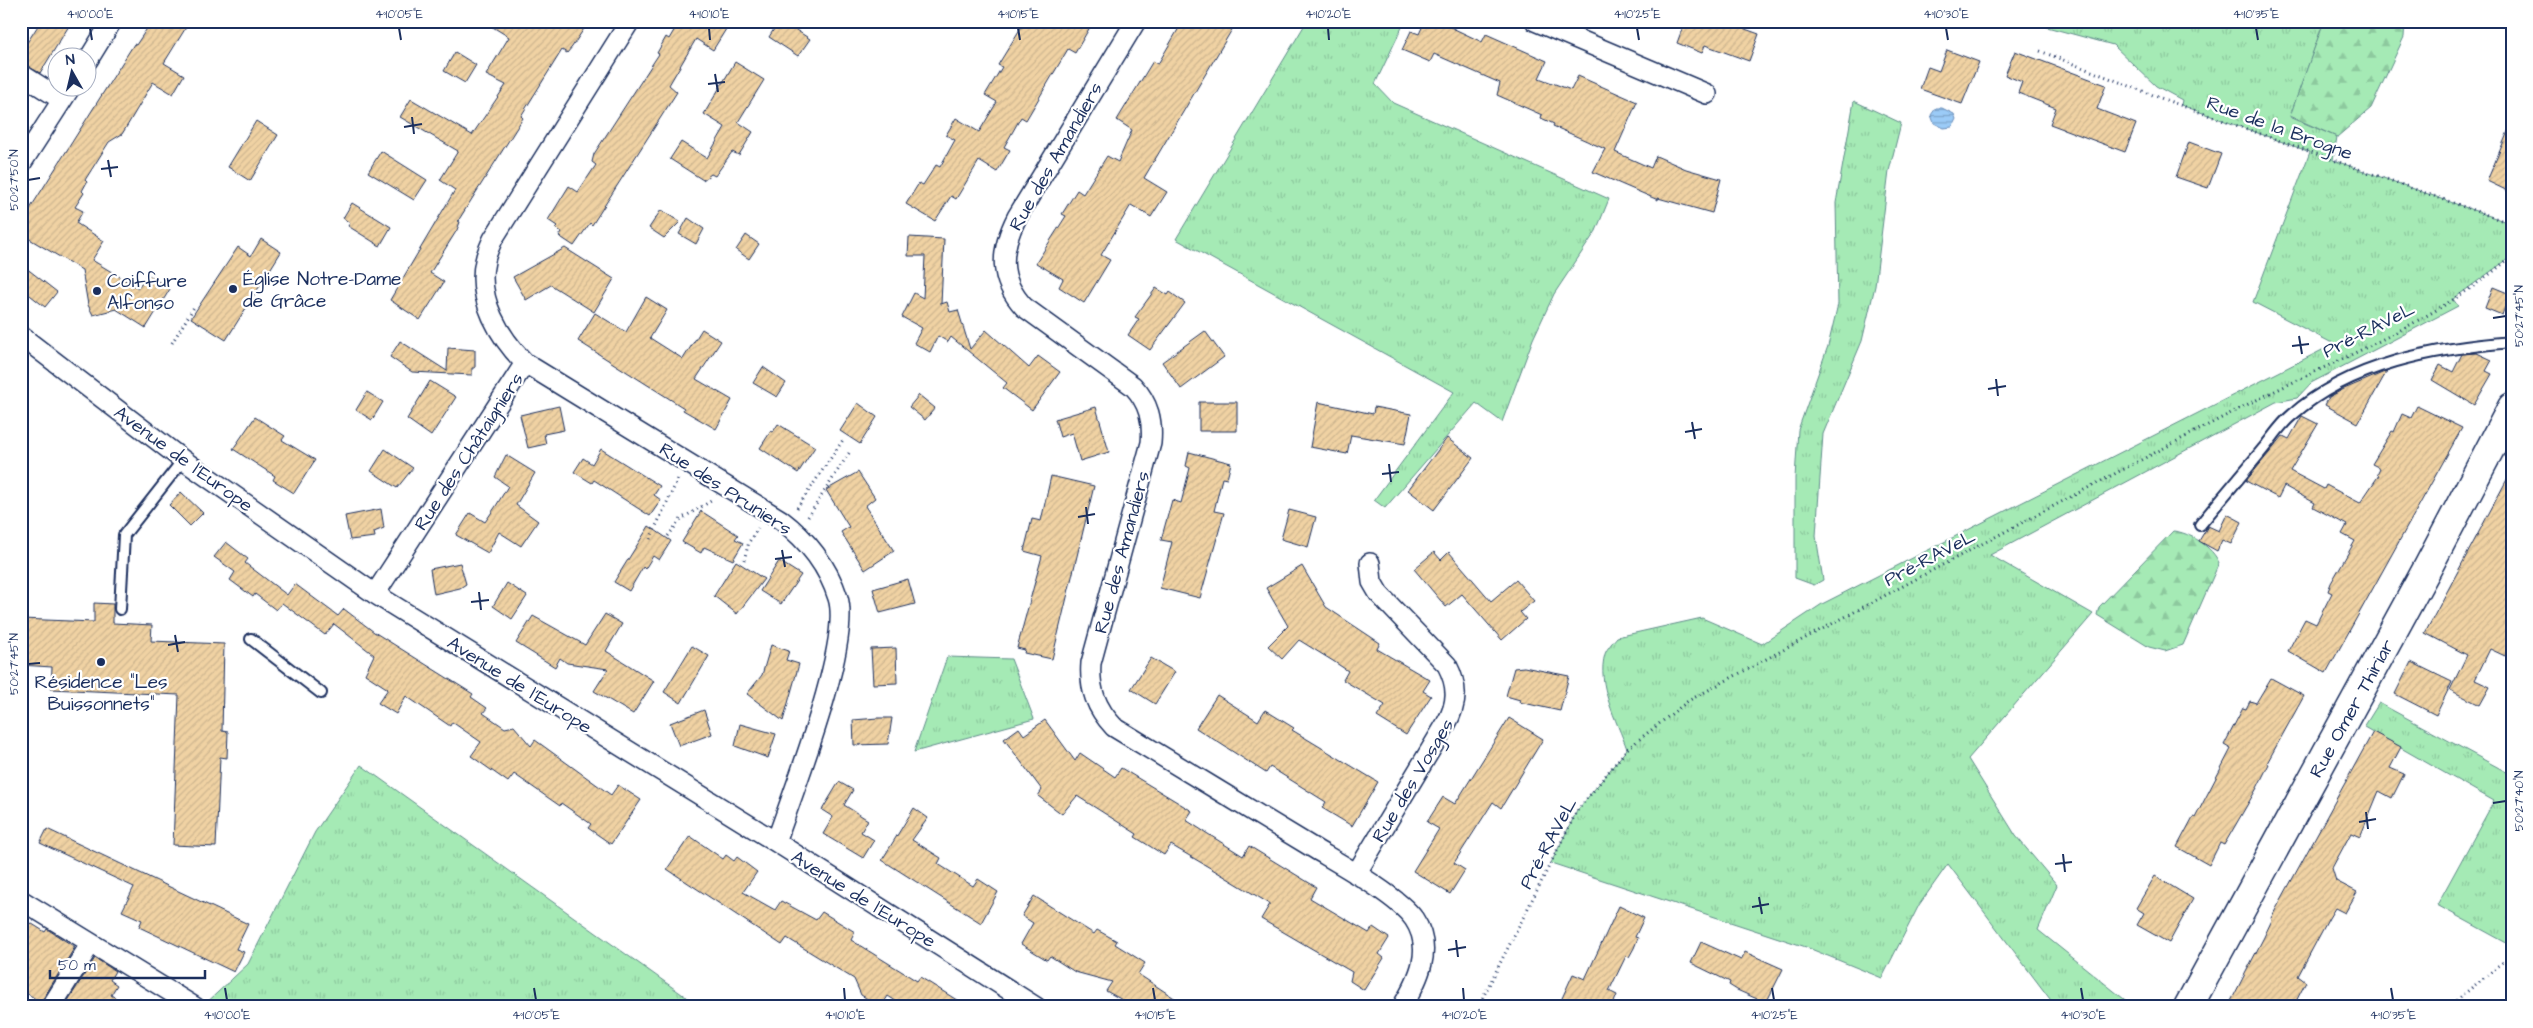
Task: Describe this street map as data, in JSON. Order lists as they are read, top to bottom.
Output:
{
  "streets": {
    "street": [
      "Rue des Amandiers",
      "Rue des Châtaigniers",
      "Avenue de l'Europe",
      "Rue des Pruniers",
      "Rue Omer Thiriar",
      "Rue des Vosges"
    ],
    "path": ["Rue de la Brogne", "Pré-RAVeL"]
  },
  "crossings": [
    ["Rue des Amandiers", "Rue des Vosges"],
    ["Rue des Châtaigniers", "Avenue de l'Europe"],
    ["Rue des Châtaigniers", "Rue des Pruniers"],
    ["Avenue de l'Europe", "Rue des Pruniers"]
  ],
  "places": ["Église Notre-Dame de Grâce", "Coiffure Alfonso", "Résidence \"Les Buissonnets\""],
  "scale_bar": "50 m",
  "north": "top",
  "coordinates": [
    "4°10'00\"E",
    "4°10'05\"E",
    "4°10'10\"E",
    "4°10'15\"E",
    "4°10'20\"E",
    "4°10'25\"E",
    "4°10'30\"E",
    "4°10'35\"E",
    "50°27'50\"N",
    "50°27'45\"N",
    "50°27'40\"N"
  ]
}
